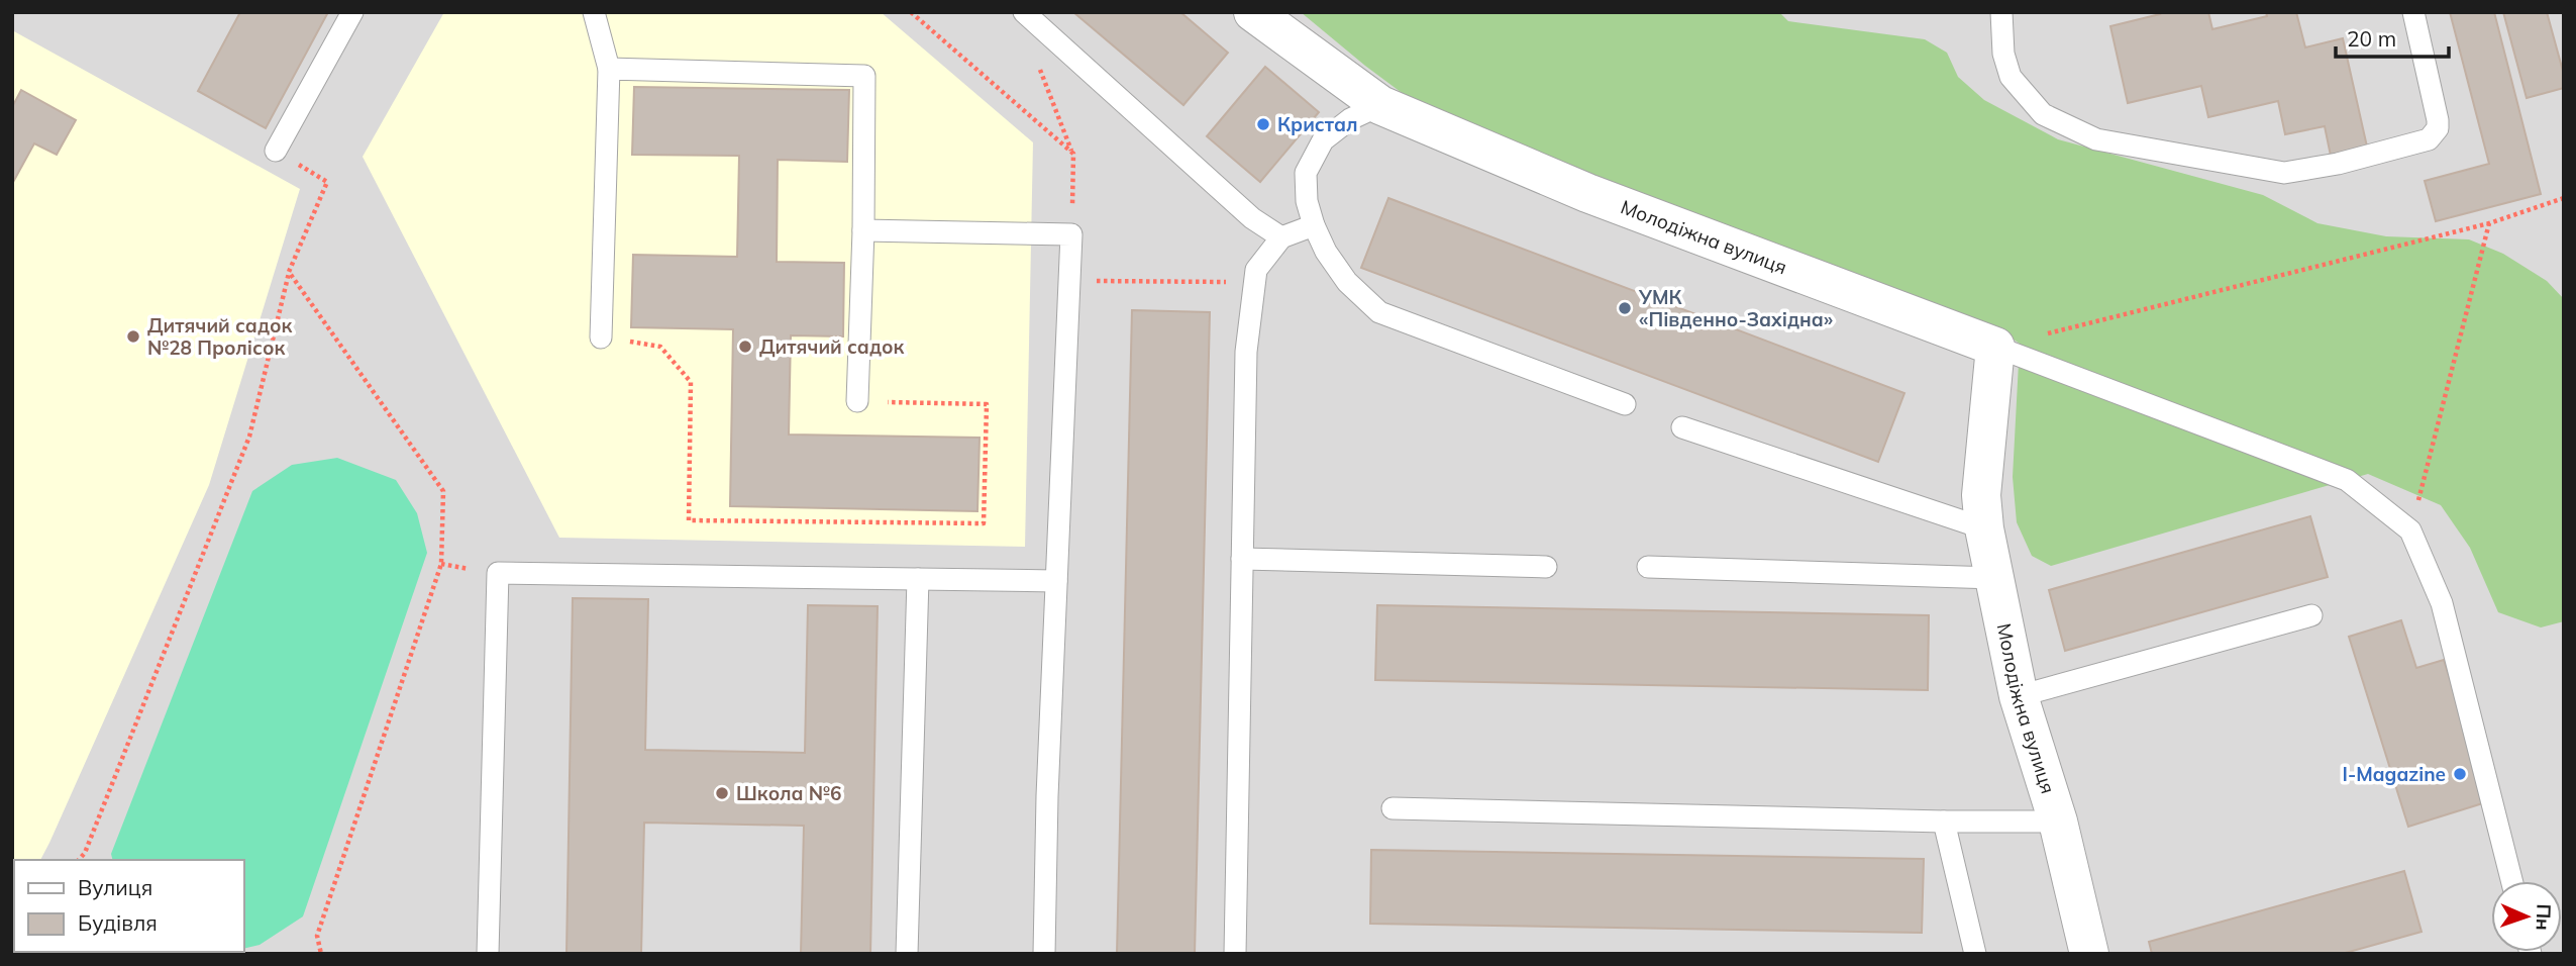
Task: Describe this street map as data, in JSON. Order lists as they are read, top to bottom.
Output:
{
  "streets": {
    "street": ["Молодіжна вулиця"]
  },
  "places": [
    "Кристал",
    "УМК «Південно-Західна»",
    "Дитячий садок №28 Пролісок",
    "Дитячий садок",
    "I-Magazine",
    "Школа №6"
  ],
  "legend": ["Вулиця", "Будівля"],
  "scale_bar": "20 m",
  "north": "right"
}
